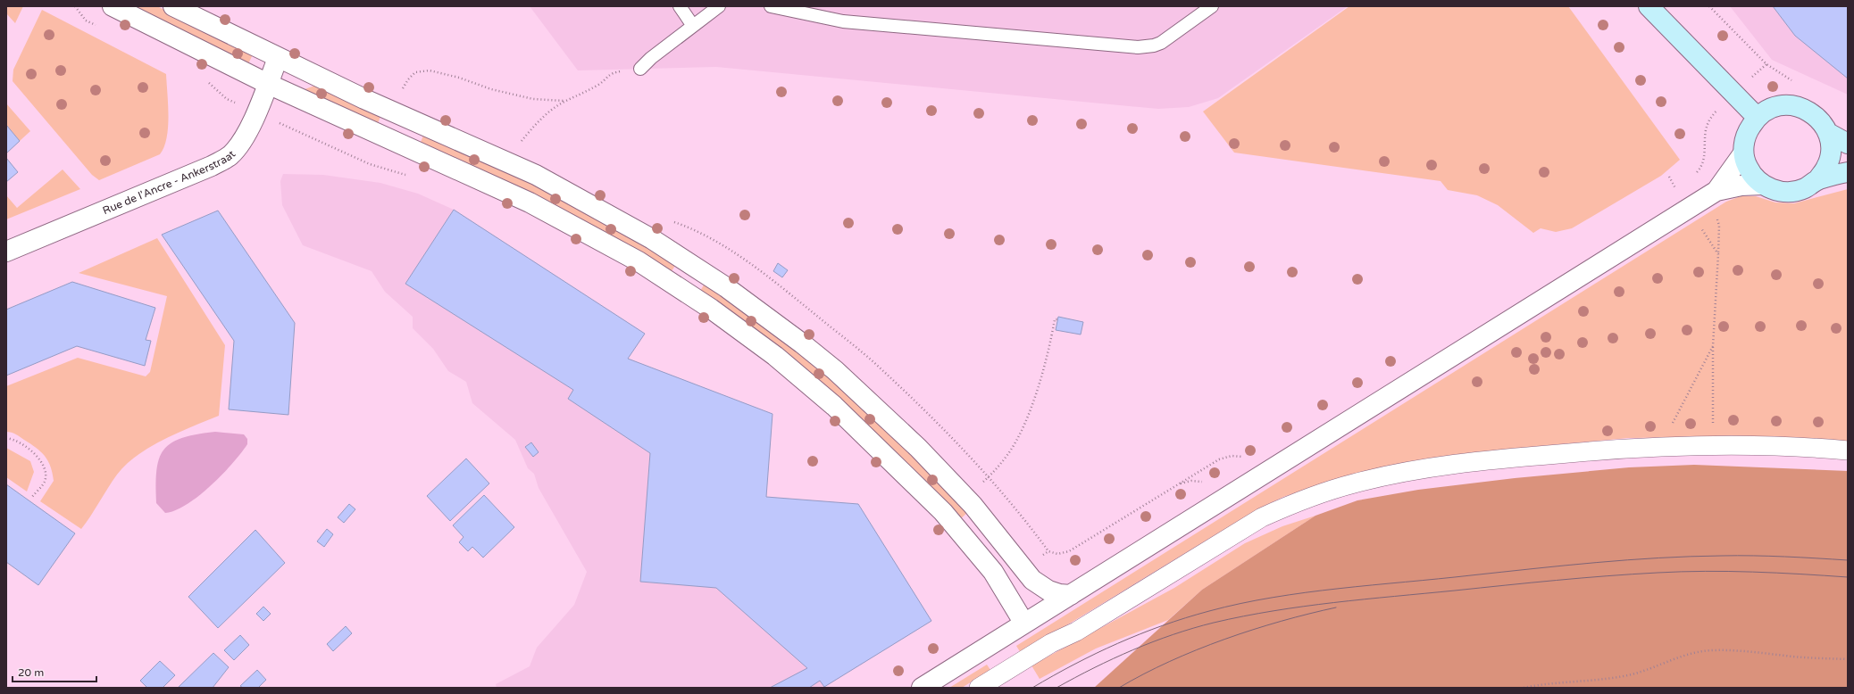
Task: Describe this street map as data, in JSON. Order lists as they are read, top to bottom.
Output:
{
  "streets": {
    "street": ["Rue de l'Ancre - Ankerstraat"]
  },
  "scale_bar": "20 m"
}
